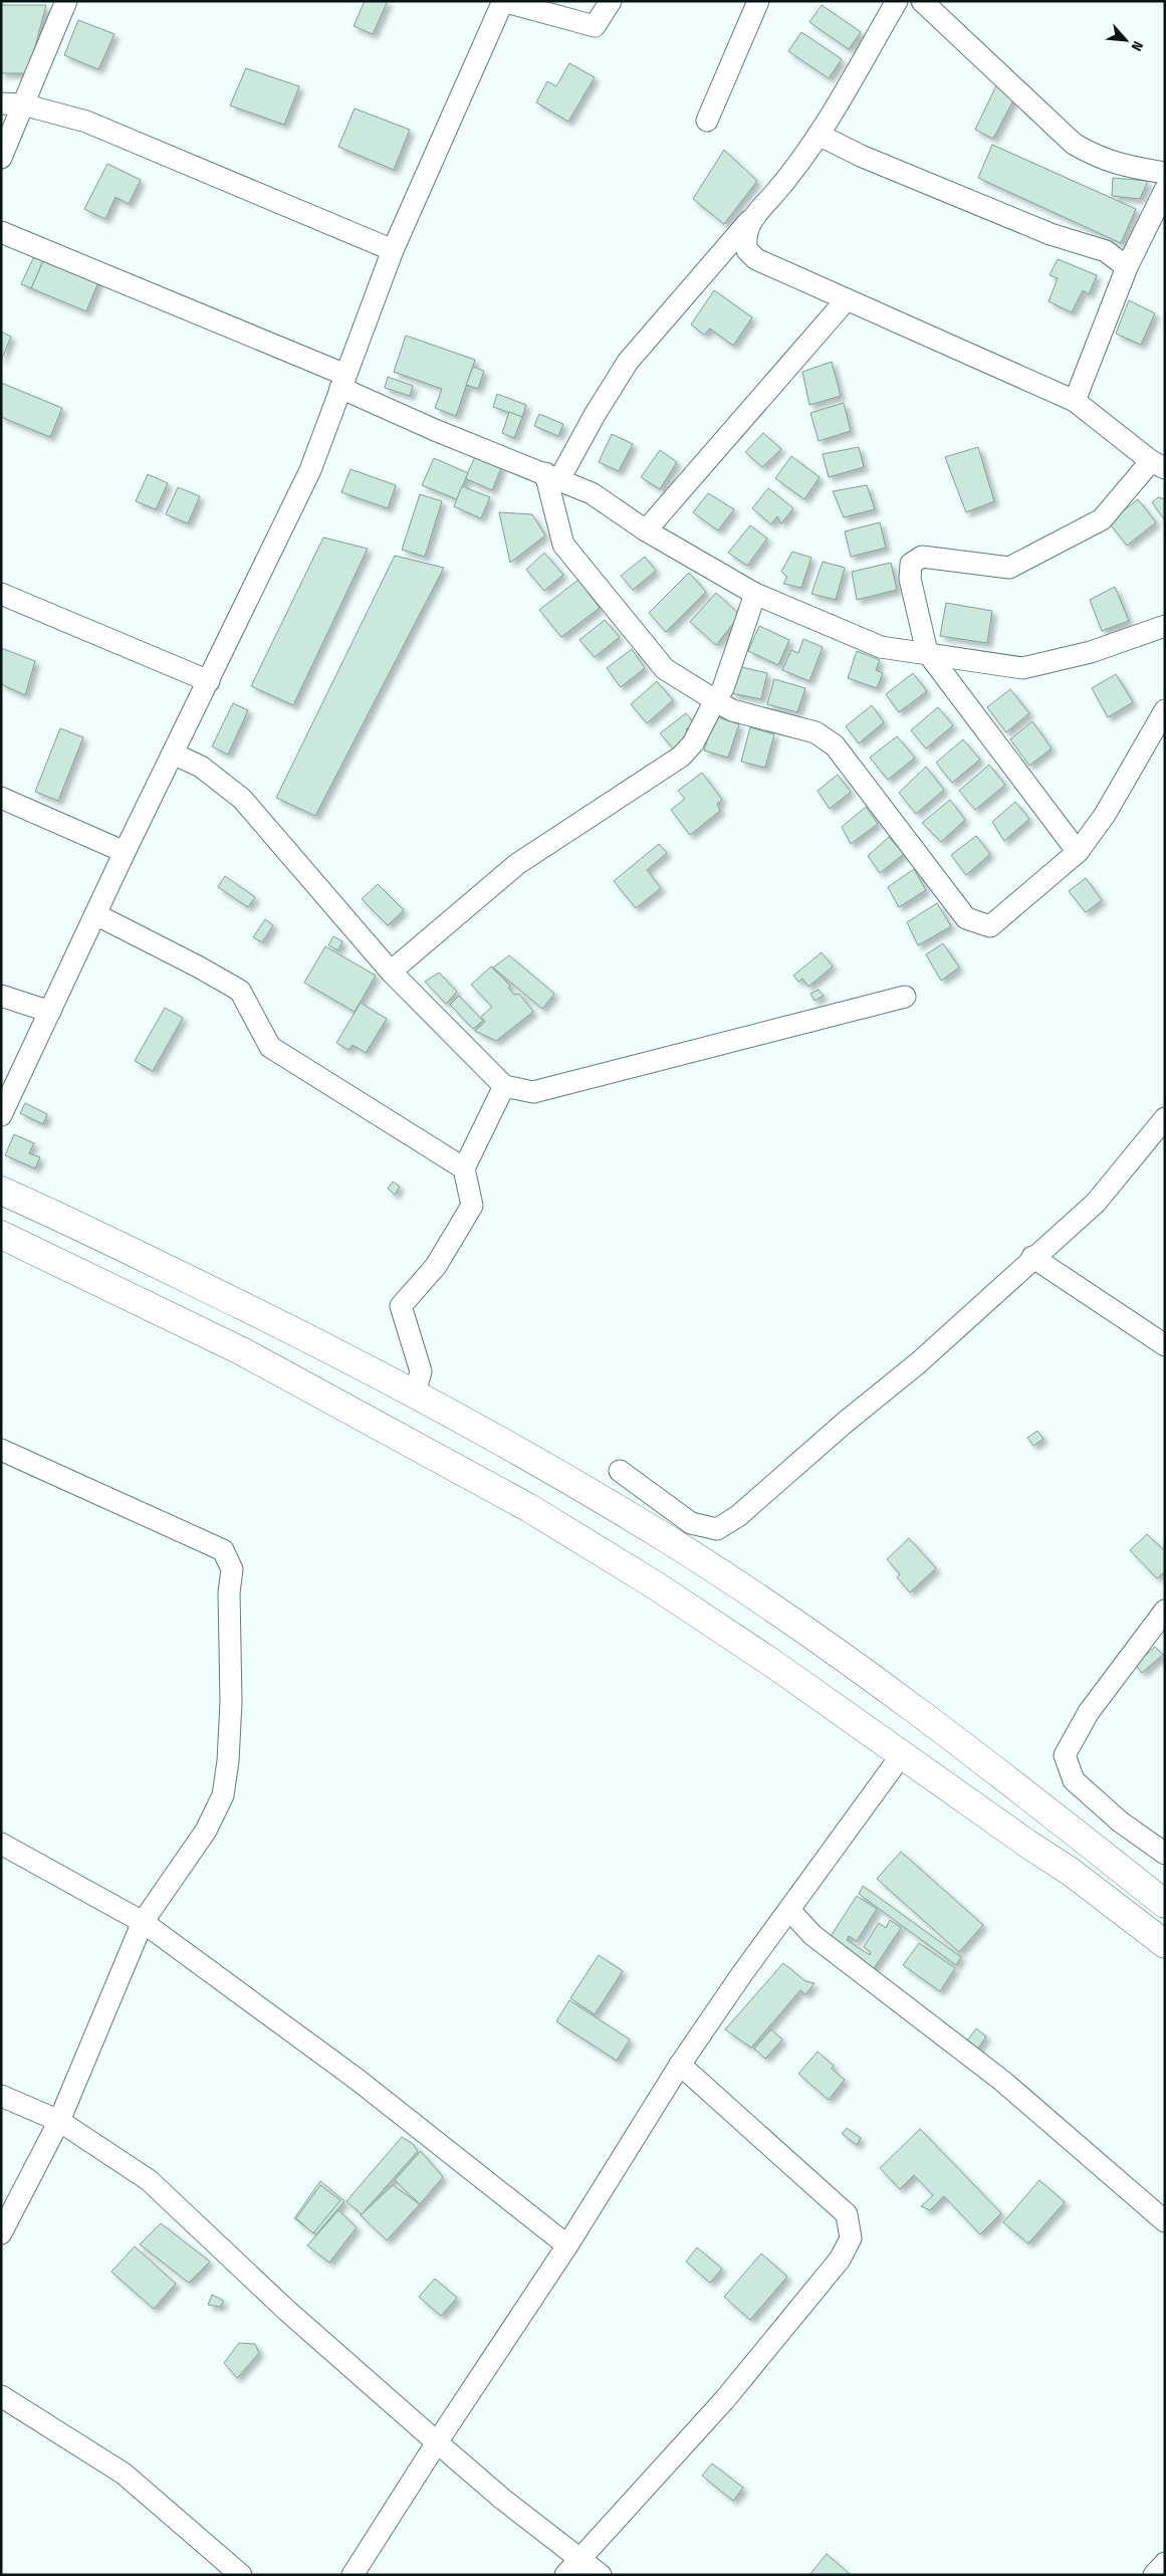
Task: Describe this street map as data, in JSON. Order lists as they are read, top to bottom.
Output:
{
  "north": "bottom right"
}
